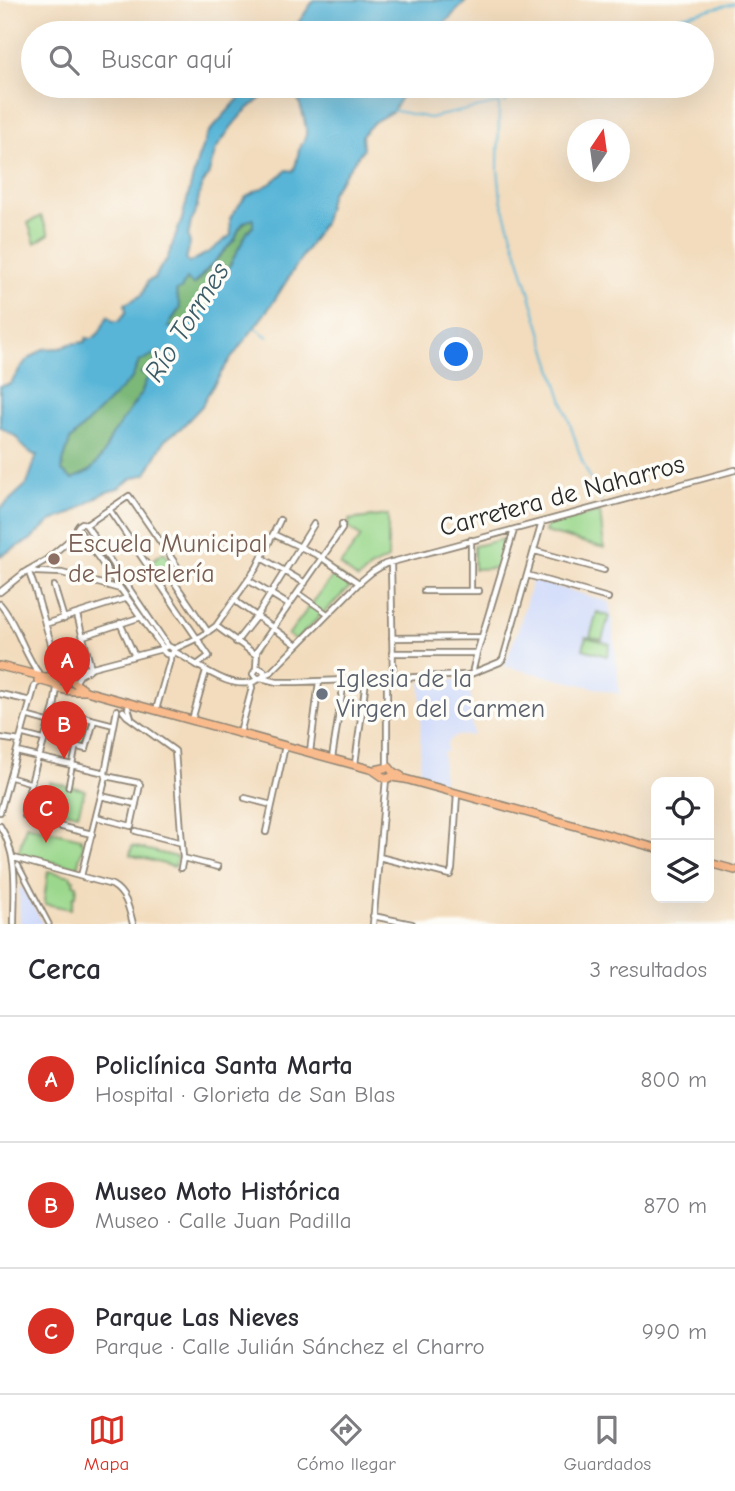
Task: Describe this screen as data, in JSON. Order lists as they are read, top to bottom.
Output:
{
  "streets": {
    "street": ["Carretera de Naharros"]
  },
  "water": ["Río Tormes"],
  "places": ["Escuela Municipal de Hostelería", "Iglesia de la Virgen del Carmen"],
  "north": "top",
  "page": {
    "search": "Buscar aquí",
    "pins": ["A", "B", "C"],
    "heading": ["Cerca", "3 resultados"],
    "list": [
      {
        "mark": "A",
        "name": "Policlínica Santa Marta",
        "note": "Hospital · Glorieta de San Blas",
        "value": "800 m"
      },
      {
        "mark": "B",
        "name": "Museo Moto Histórica",
        "note": "Museo · Calle Juan Padilla",
        "value": "870 m"
      },
      {
        "mark": "C",
        "name": "Parque Las Nieves",
        "note": "Parque · Calle Julián Sánchez el Charro",
        "value": "990 m"
      }
    ],
    "nav": ["Mapa", "Cómo llegar", "Guardados"]
  }
}
